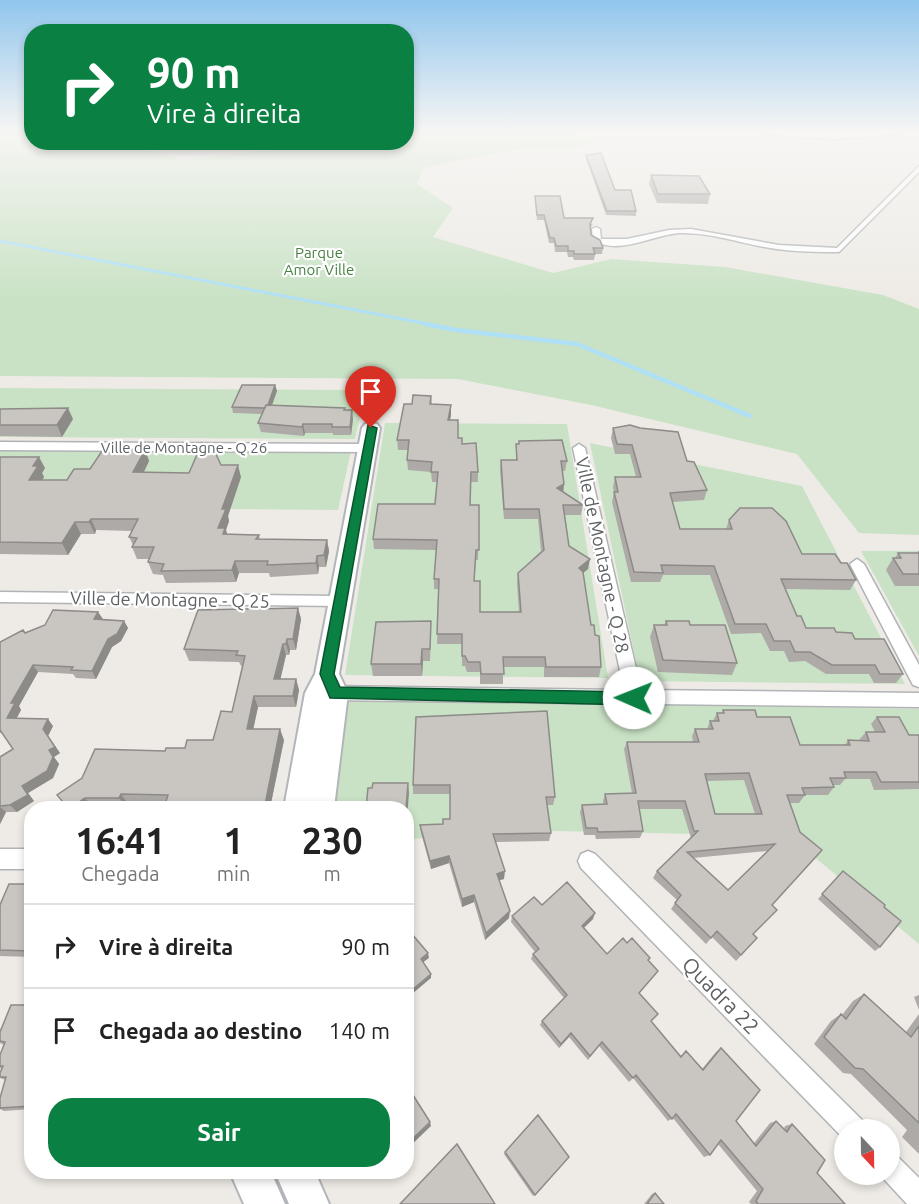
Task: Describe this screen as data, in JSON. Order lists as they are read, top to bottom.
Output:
{
  "streets": {
    "street": [
      "Ville de Montagne - Q 26",
      "Ville de Montagne - Q 28",
      "Ville de Montagne - Q 25",
      "Quadra 22"
    ]
  },
  "parks": ["Parque Amor Ville"],
  "north": "bottom",
  "page": {
    "turn": ["90 m", "Vire à direita"],
    "eta": [
      "16:41",
      "Chegada",
      "1",
      "min",
      "230",
      "m"
    ],
    "list": [
      {
        "name": "Vire à direita",
        "value": "90 m"
      },
      {
        "name": "Chegada ao destino",
        "value": "140 m"
      }
    ],
    "buttons": "Sair"
  }
}
